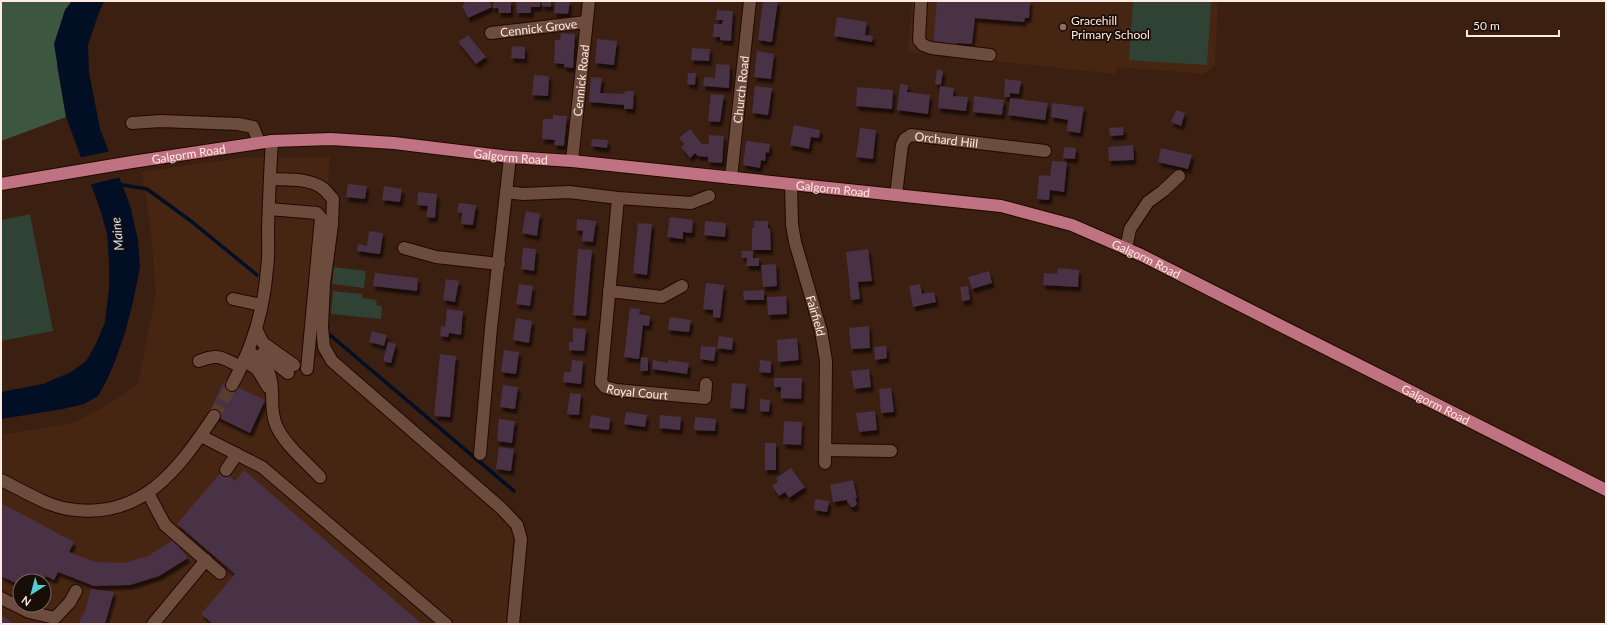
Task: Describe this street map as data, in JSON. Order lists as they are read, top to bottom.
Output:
{
  "streets": {
    "main road": ["Galgorm Road"],
    "street": [
      "Cennick Grove",
      "Cennick Road",
      "Church Road",
      "Orchard Hill",
      "Fairfield",
      "Royal Court"
    ]
  },
  "crossings": [
    ["Cennick Grove", "Cennick Road"],
    ["Cennick Road", "Galgorm Road"],
    ["Church Road", "Galgorm Road"],
    ["Orchard Hill", "Galgorm Road"],
    ["Galgorm Road", "Fairfield"]
  ],
  "water": ["Maine"],
  "places": ["Gracehill Primary School"],
  "scale_bar": "50 m",
  "north": "bottom left"
}
